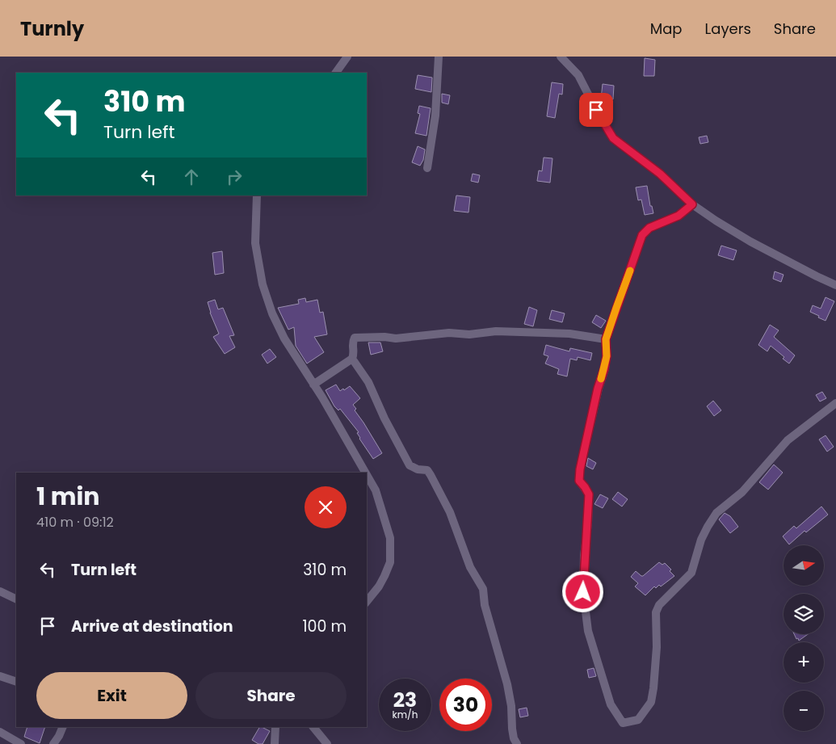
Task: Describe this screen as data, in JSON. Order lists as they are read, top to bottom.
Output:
{
  "north": "right",
  "page": {
    "header": "Turnly",
    "nav": ["Map", "Layers", "Share"],
    "turn": ["310 m", "Turn left"],
    "heading": ["1 min", "410 m · 09:12"],
    "list": [
      {
        "name": "Turn left",
        "value": "310 m"
      },
      {
        "name": "Arrive at destination",
        "value": "100 m"
      }
    ],
    "map_buttons": ["+", "−"],
    "buttons": ["Exit", "Share"],
    "speed": "23 km/h",
    "limit": "30"
  }
}
